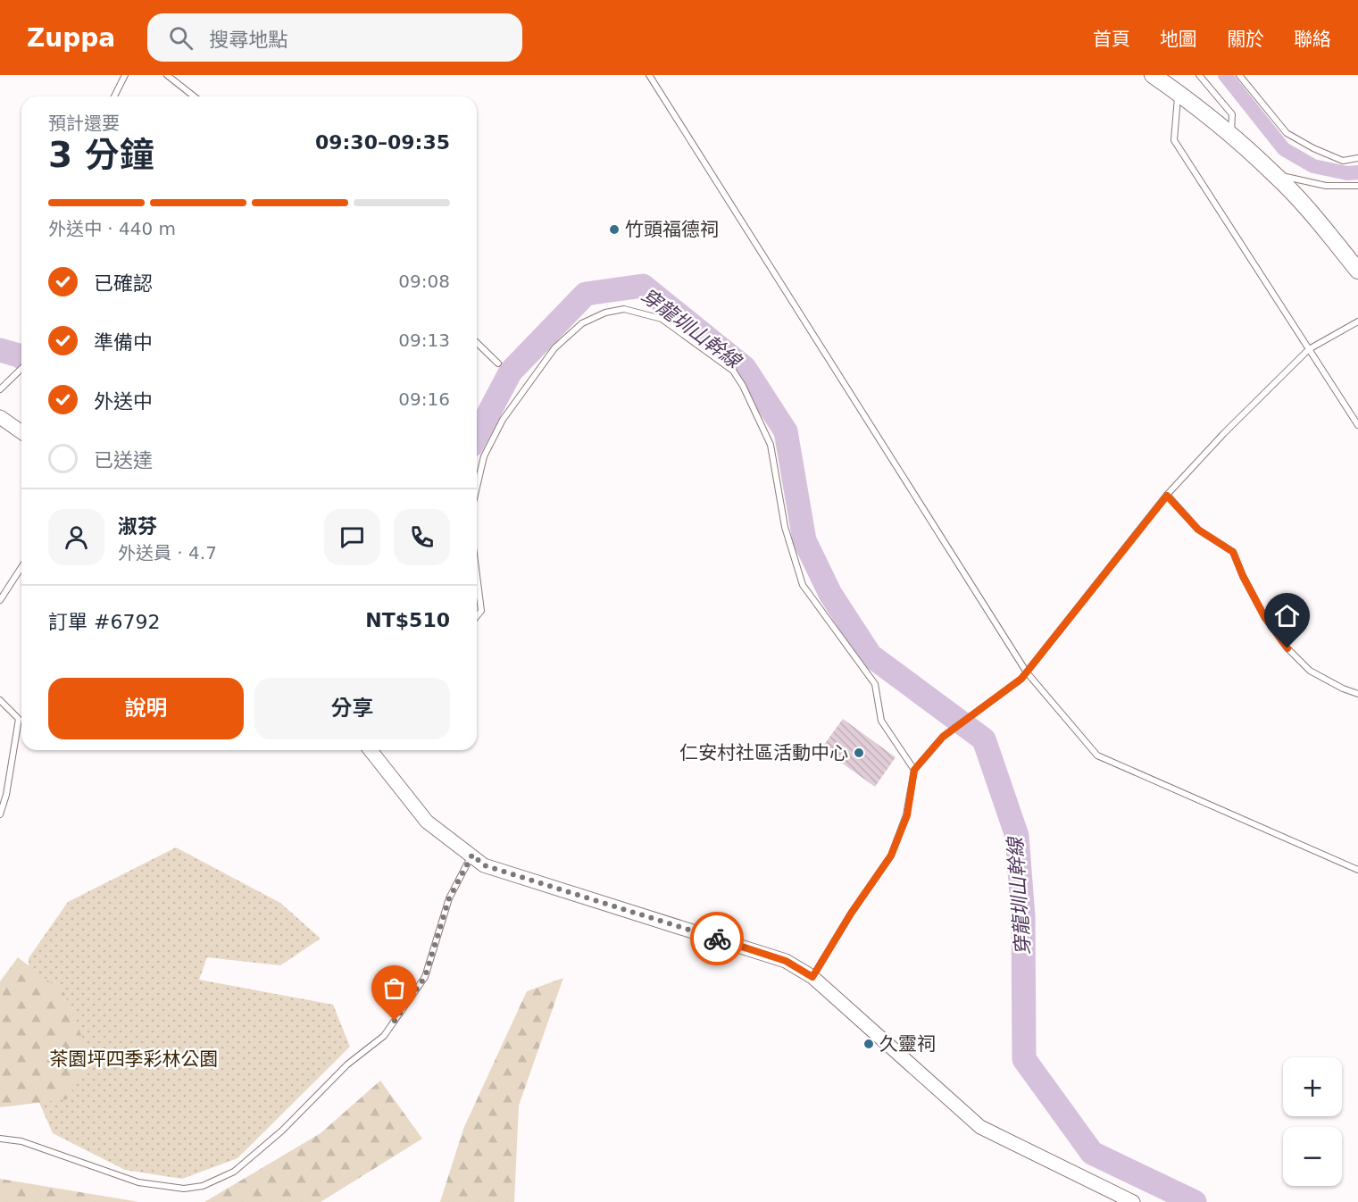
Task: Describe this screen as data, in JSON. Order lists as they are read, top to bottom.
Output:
{
  "water": ["穿龍圳山幹線"],
  "parks": ["茶園坪四季彩林公園"],
  "places": ["竹頭福德祠", "仁安村社區活動中心", "久靈祠"],
  "page": {
    "header": "Zuppa",
    "search": "搜尋地點",
    "nav": [
      "首頁",
      "地圖",
      "關於",
      "聯絡"
    ],
    "heading": ["3 分鐘", "預計還要", "09:30–09:35"],
    "panel": [
      "淑芬",
      "外送員 · 4.7",
      "訂單 #6792",
      "NT$510"
    ],
    "bar": "外送中 · 440 m",
    "list": [
      ["已確認", "09:08"],
      ["準備中", "09:13"],
      ["外送中", "09:16"],
      "已送達"
    ],
    "buttons": ["說明", "分享"],
    "map_buttons": ["+", "−"]
  }
}
